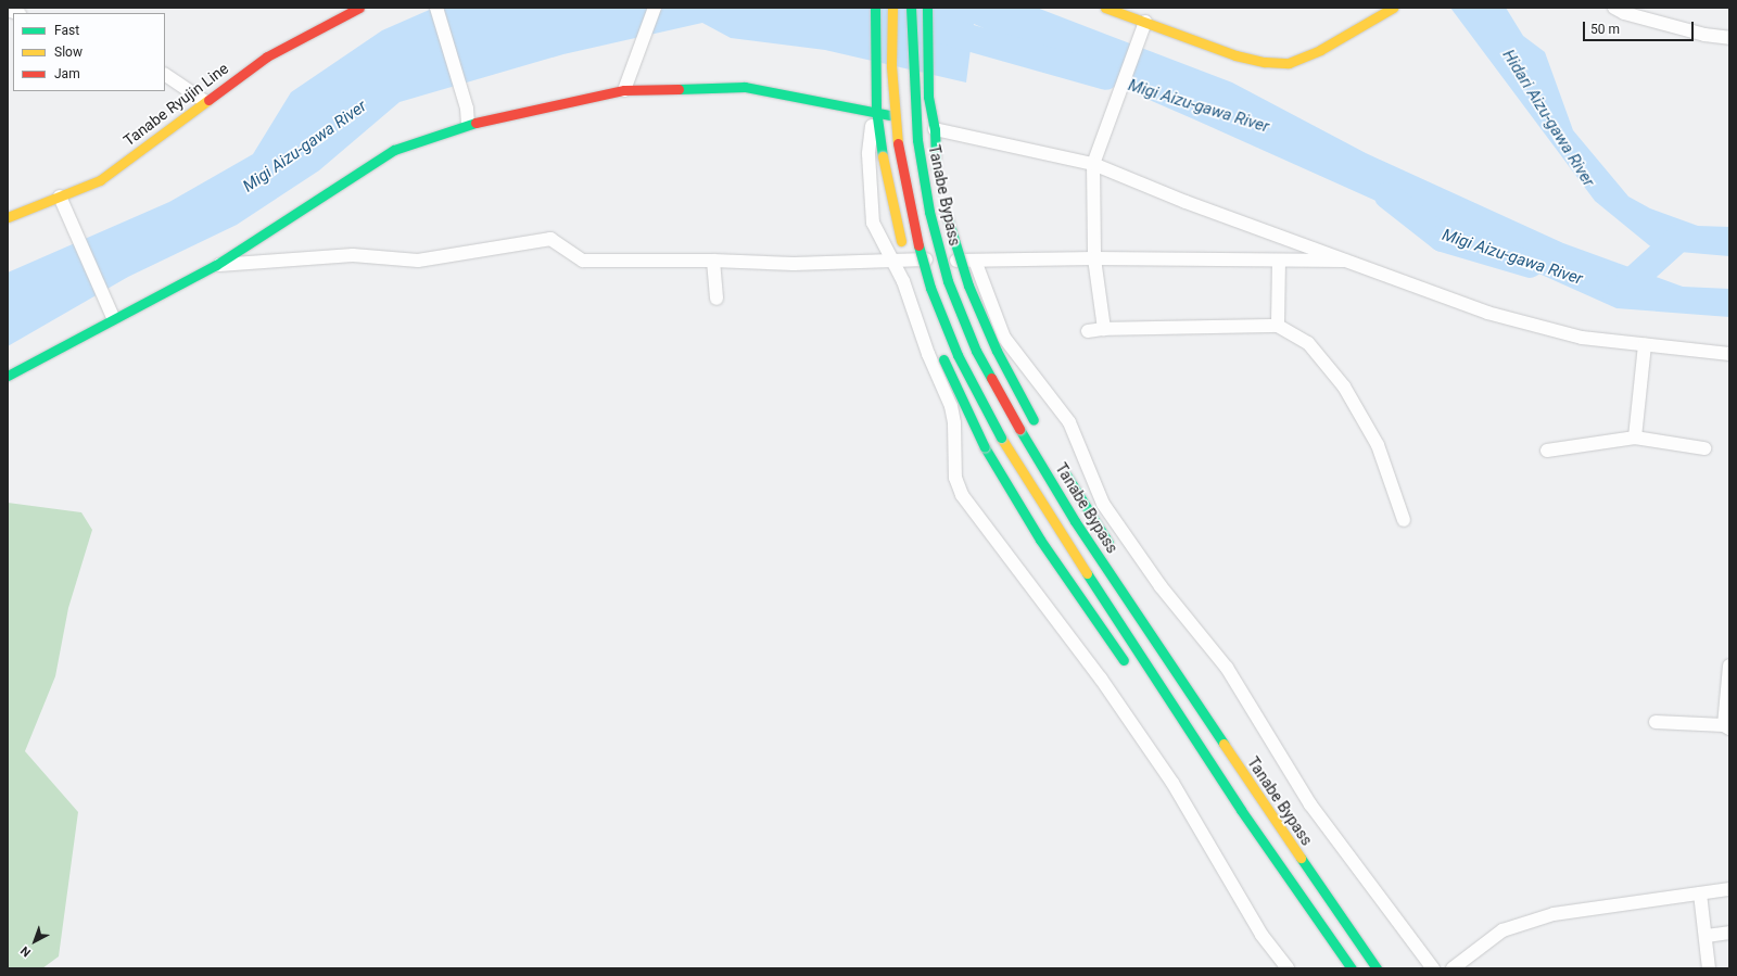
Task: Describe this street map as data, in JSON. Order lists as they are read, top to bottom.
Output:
{
  "streets": {
    "main road": ["Tanabe Ryujin Line", "Tanabe Bypass"]
  },
  "water": ["Migi Aizu-gawa River", "Hidari Aizu-gawa River"],
  "legend": ["Fast", "Slow", "Jam"],
  "scale_bar": "50 m",
  "north": "bottom left"
}
